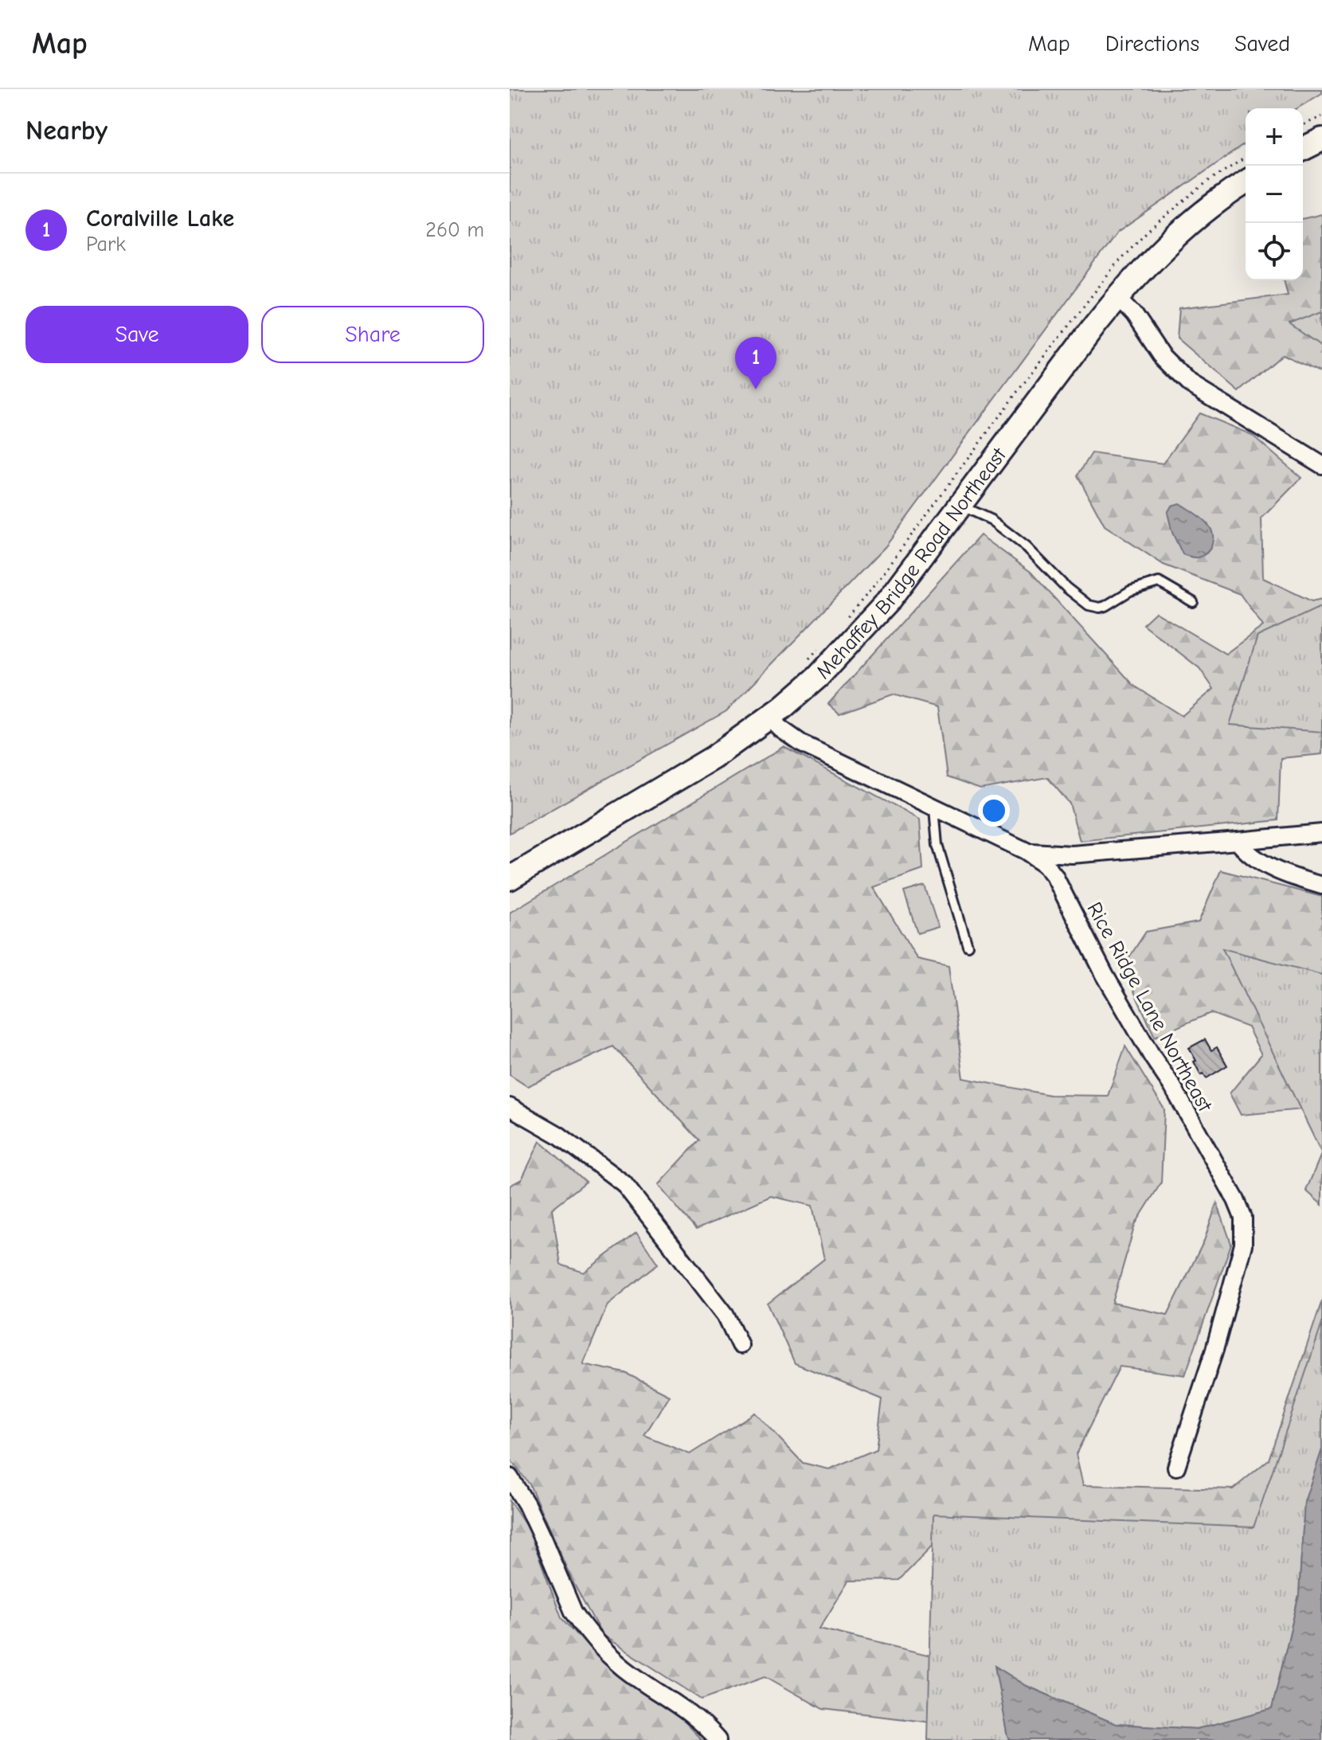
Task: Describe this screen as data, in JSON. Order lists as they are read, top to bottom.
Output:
{
  "streets": {
    "main road": ["Mehaffey Bridge Road Northeast"],
    "street": ["Rice Ridge Lane Northeast"]
  },
  "crossings": [
    ["Mehaffey Bridge Road Northeast", "Rice Ridge Lane Northeast"]
  ],
  "page": {
    "header": "Map",
    "nav": ["Map", "Directions", "Saved"],
    "heading": "Nearby",
    "map_buttons": ["+", "−"],
    "list": [
      {
        "mark": "1",
        "name": "Coralville Lake",
        "note": "Park",
        "value": "260 m"
      }
    ],
    "buttons": ["Save", "Share"],
    "pins": "1"
  }
}
